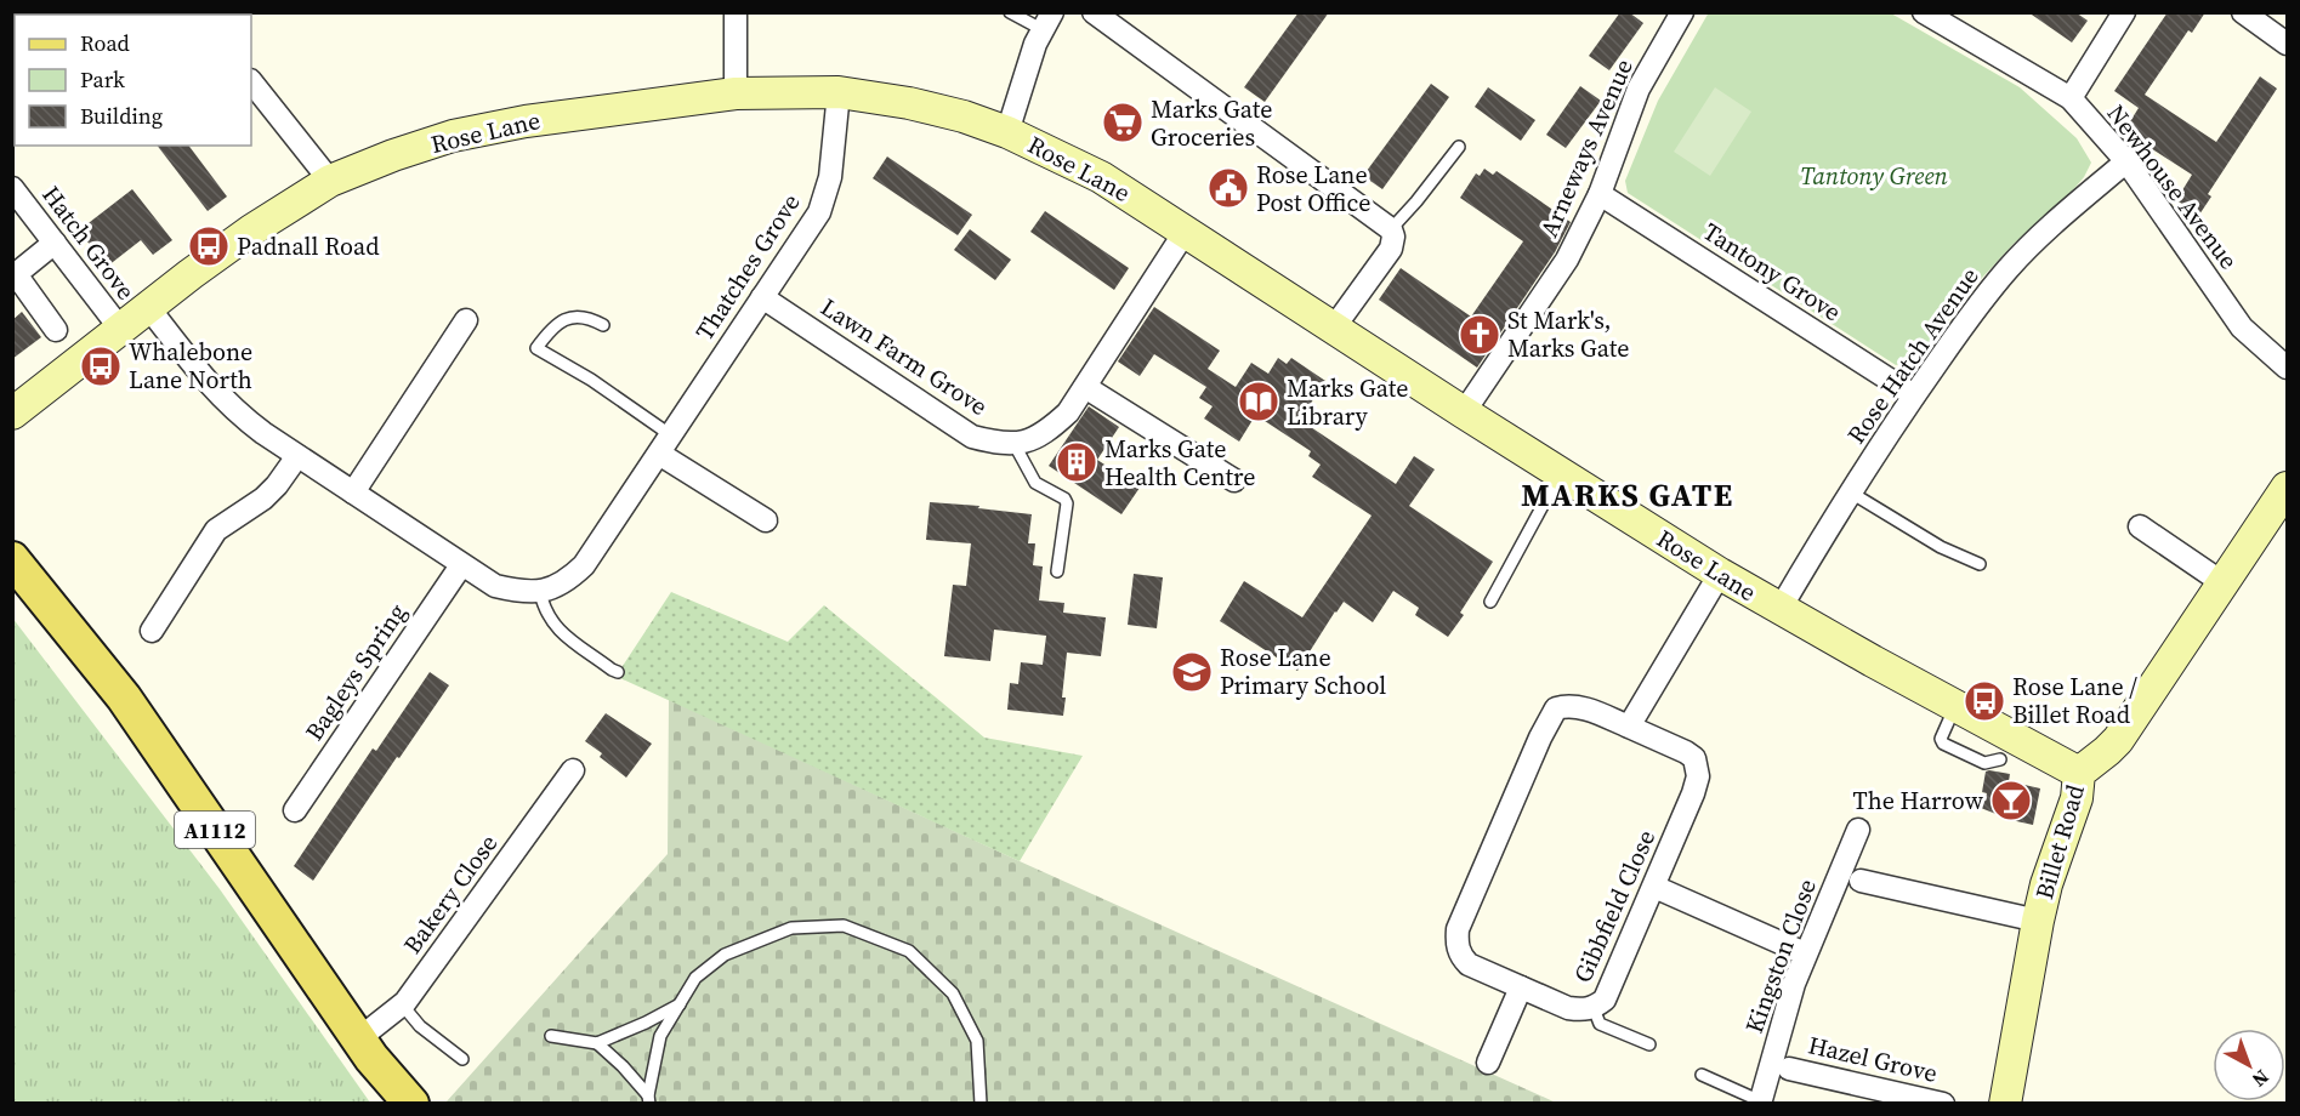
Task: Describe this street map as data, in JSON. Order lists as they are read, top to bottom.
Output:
{
  "streets": {
    "main road": ["A1112"],
    "street": [
      "Rose Lane",
      "Arneways Avenue",
      "Newhouse Avenue",
      "Hatch Grove",
      "Thatches Grove",
      "Tantony Grove",
      "Rose Hatch Avenue",
      "Lawn Farm Grove",
      "Bagleys Spring",
      "Billet Road",
      "Bakery Close",
      "Gibbfield Close",
      "Kingston Close",
      "Hazel Grove"
    ]
  },
  "crossings": [
    ["Rose Lane", "Arneways Avenue"],
    ["Rose Lane", "Hatch Grove"],
    ["Rose Lane", "Thatches Grove"],
    ["Rose Lane", "Rose Hatch Avenue"],
    ["Rose Lane", "Lawn Farm Grove"],
    ["Rose Lane", "Billet Road"],
    ["Arneways Avenue", "Tantony Grove"],
    ["Newhouse Avenue", "Rose Hatch Avenue"],
    ["Thatches Grove", "Lawn Farm Grove"],
    ["Tantony Grove", "Rose Hatch Avenue"],
    ["A1112", "Bakery Close"]
  ],
  "districts": ["MARKS GATE"],
  "parks": ["Tantony Green"],
  "places": {
    "supermarket": ["Marks Gate Groceries"],
    "public building": ["Rose Lane Post Office"],
    "bus stop": ["Padnall Road", "Whalebone Lane North", "Rose Lane / Billet Road"],
    "church": ["St Mark's, Marks Gate"],
    "library": ["Marks Gate Library"],
    "building": ["Marks Gate Health Centre"],
    "school or university": ["Rose Lane Primary School"],
    "bar": ["The Harrow"]
  },
  "legend": ["Road", "Park", "Building"],
  "north": "bottom right"
}
